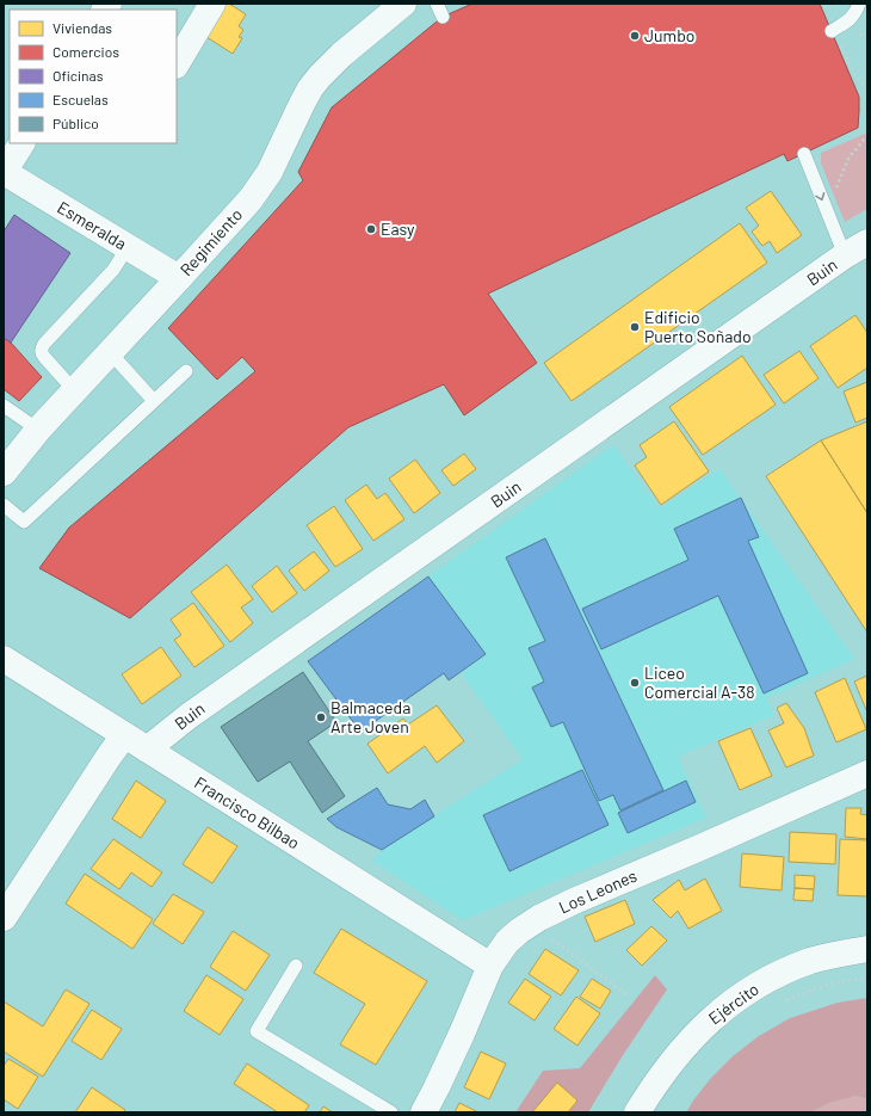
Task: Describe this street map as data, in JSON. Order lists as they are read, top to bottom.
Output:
{
  "streets": {
    "street": [
      "Esmeralda",
      "Regimiento",
      "Buin",
      "Francisco Bilbao",
      "Los Leones",
      "Ejército"
    ]
  },
  "crossings": [
    ["Esmeralda", "Regimiento"],
    ["Buin", "Francisco Bilbao"],
    ["Francisco Bilbao", "Los Leones"]
  ],
  "places": [
    "Jumbo",
    "Easy",
    "Edificio Puerto Soñado",
    "Liceo Comercial A-38",
    "Balmaceda Arte Joven"
  ],
  "legend": [
    "Viviendas",
    "Comercios",
    "Oficinas",
    "Escuelas",
    "Público"
  ]
}
